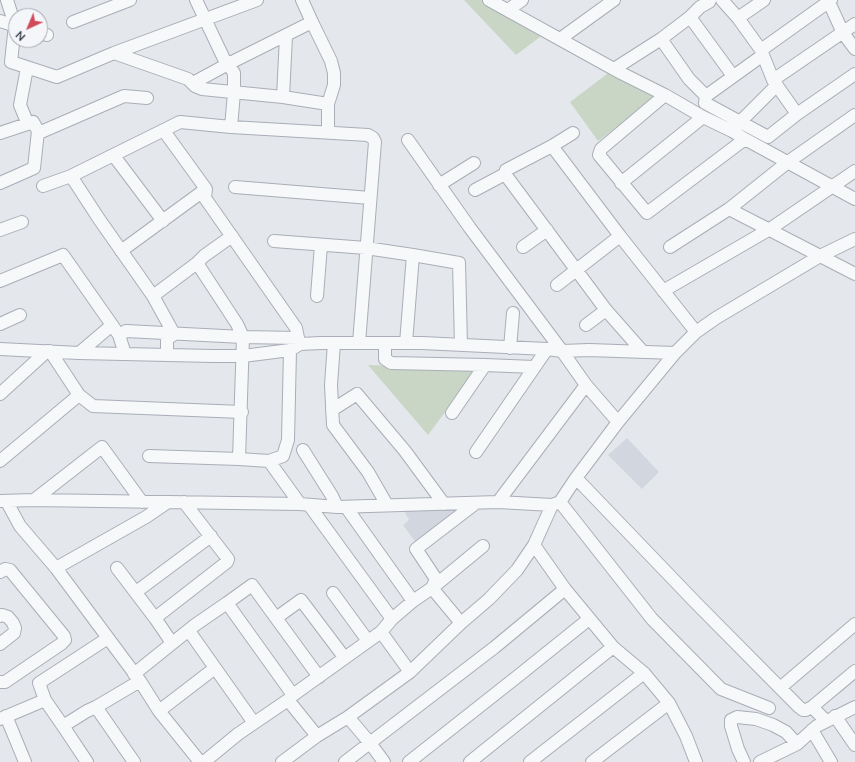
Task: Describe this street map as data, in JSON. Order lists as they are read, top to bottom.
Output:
{
  "north": "bottom left"
}
